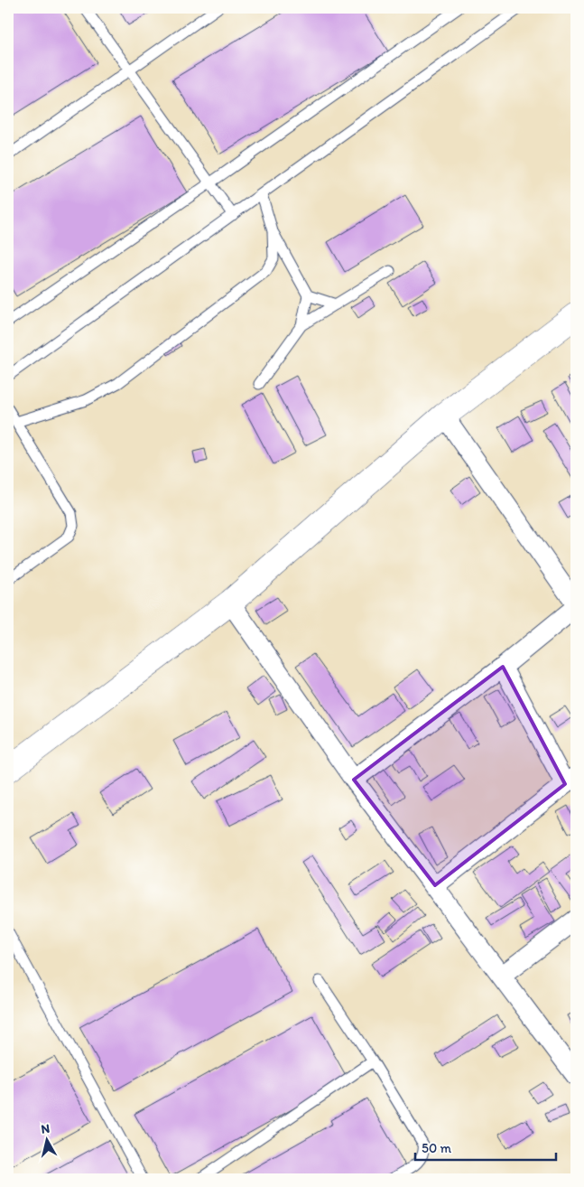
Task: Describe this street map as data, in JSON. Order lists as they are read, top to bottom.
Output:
{
  "scale_bar": "50 m",
  "north": "top"
}
